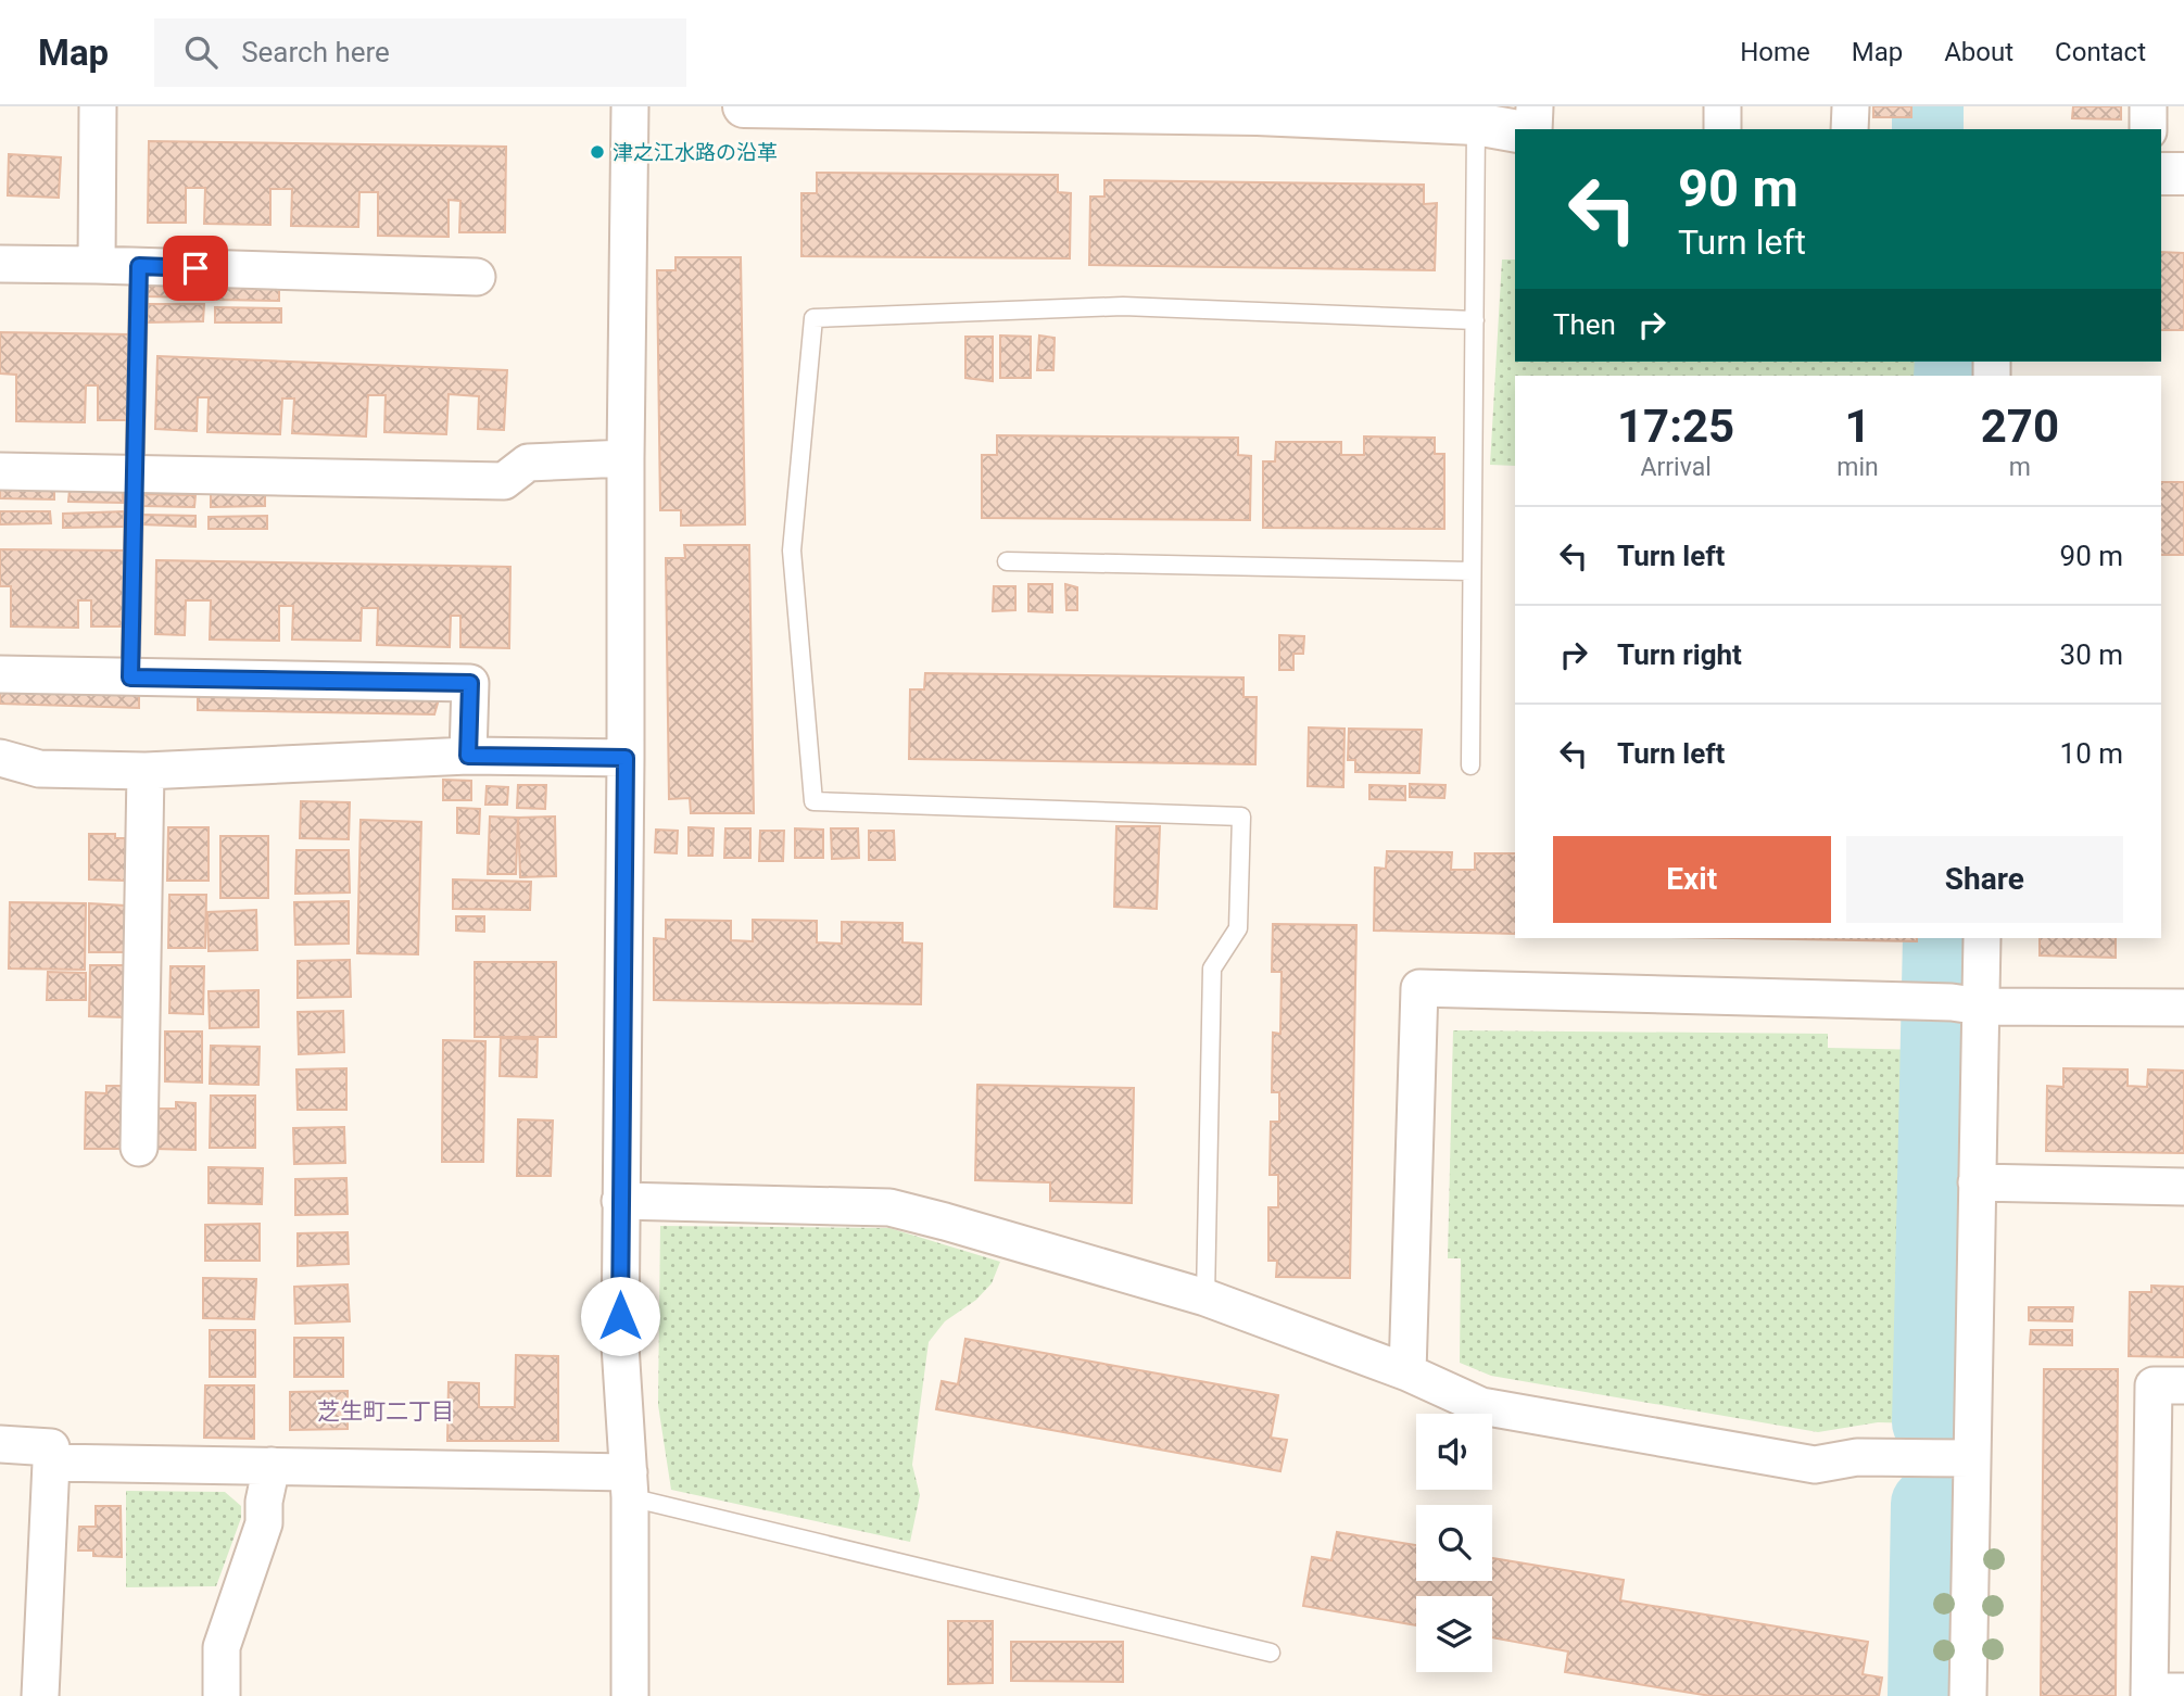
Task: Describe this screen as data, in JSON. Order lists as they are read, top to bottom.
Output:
{
  "districts": ["芝生町二丁目"],
  "places": ["津之江水路の沿革"],
  "page": {
    "header": "Map",
    "search": "Search here",
    "nav": [
      "Home",
      "Map",
      "About",
      "Contact"
    ],
    "turn": ["90 m", "Turn left"],
    "then": "Then",
    "eta": [
      "17:25",
      "Arrival",
      "1",
      "min",
      "270",
      "m"
    ],
    "list": [
      {
        "name": "Turn left",
        "value": "90 m"
      },
      {
        "name": "Turn right",
        "value": "30 m"
      },
      {
        "name": "Turn left",
        "value": "10 m"
      }
    ],
    "buttons": ["Exit", "Share"]
  }
}
